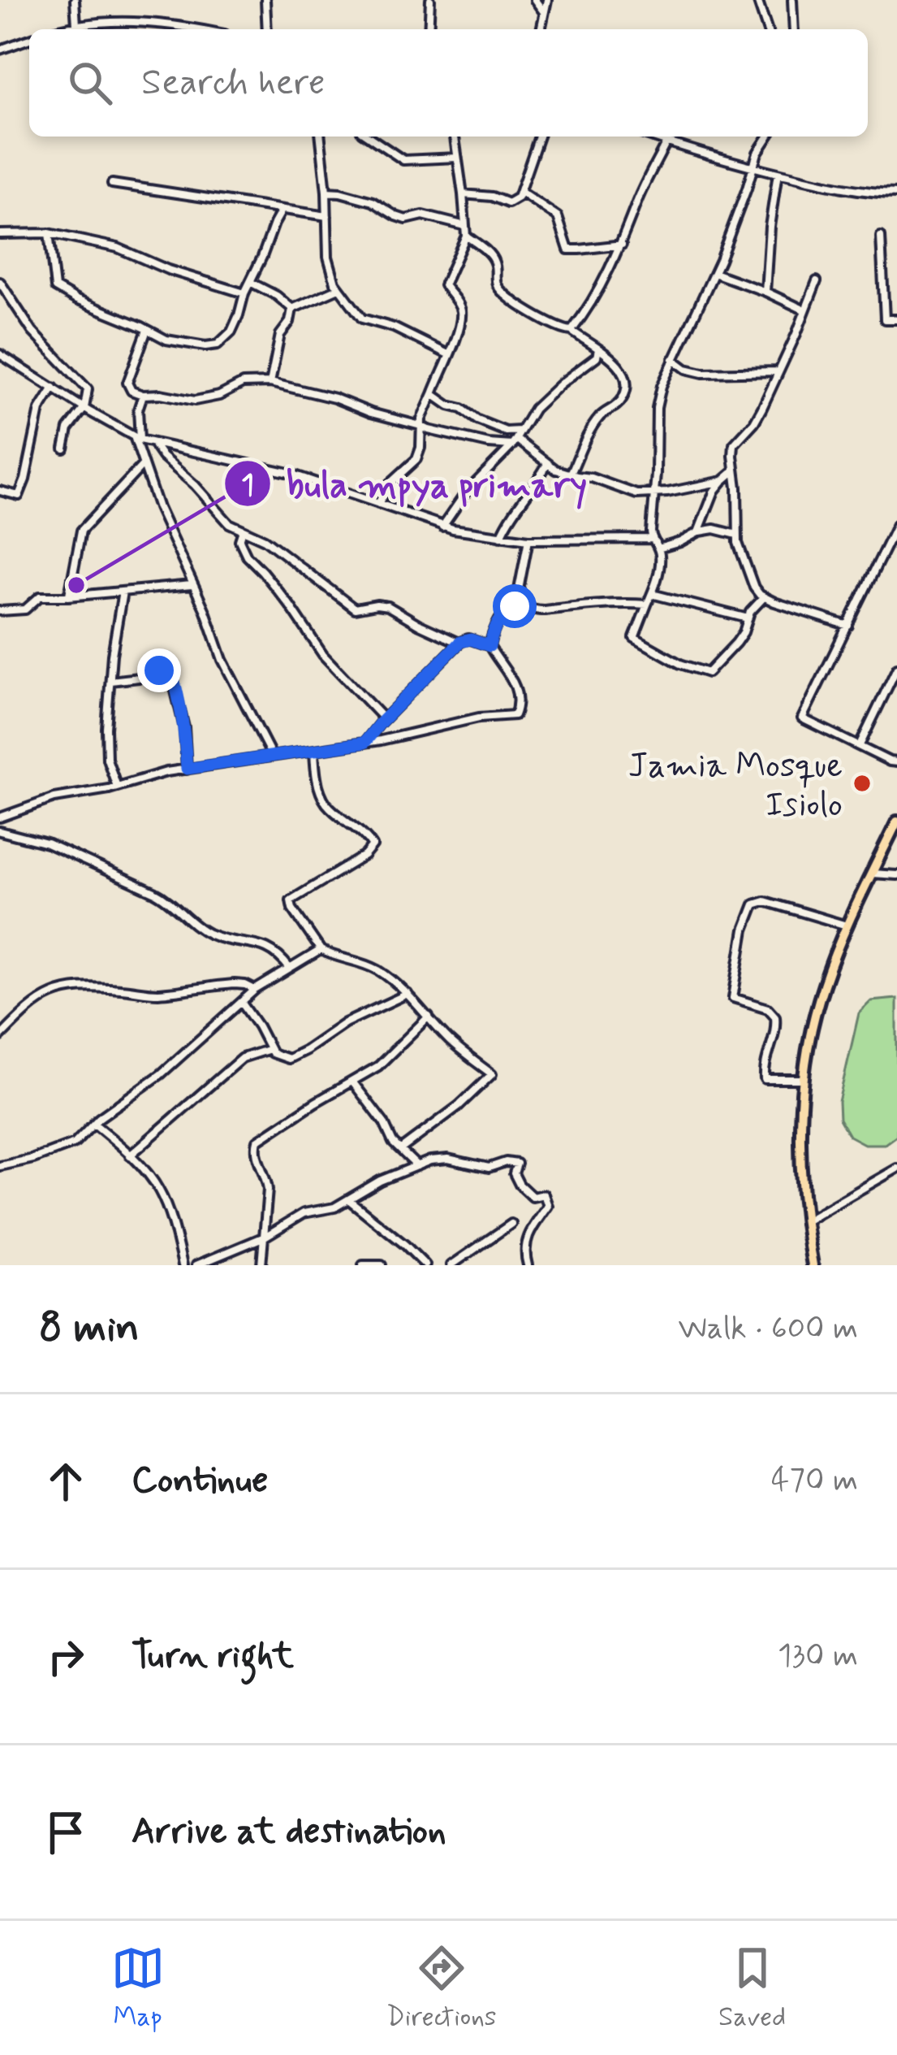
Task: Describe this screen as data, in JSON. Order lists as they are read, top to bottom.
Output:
{
  "places": ["bula mpya primary", "Jamia Mosque Isiolo"],
  "page": {
    "search": "Search here",
    "heading": ["8 min", "Walk · 600 m"],
    "list": [
      ["Continue", "470 m"],
      ["Turn right", "130 m"],
      "Arrive at destination"
    ],
    "nav": ["Map", "Directions", "Saved"]
  }
}
